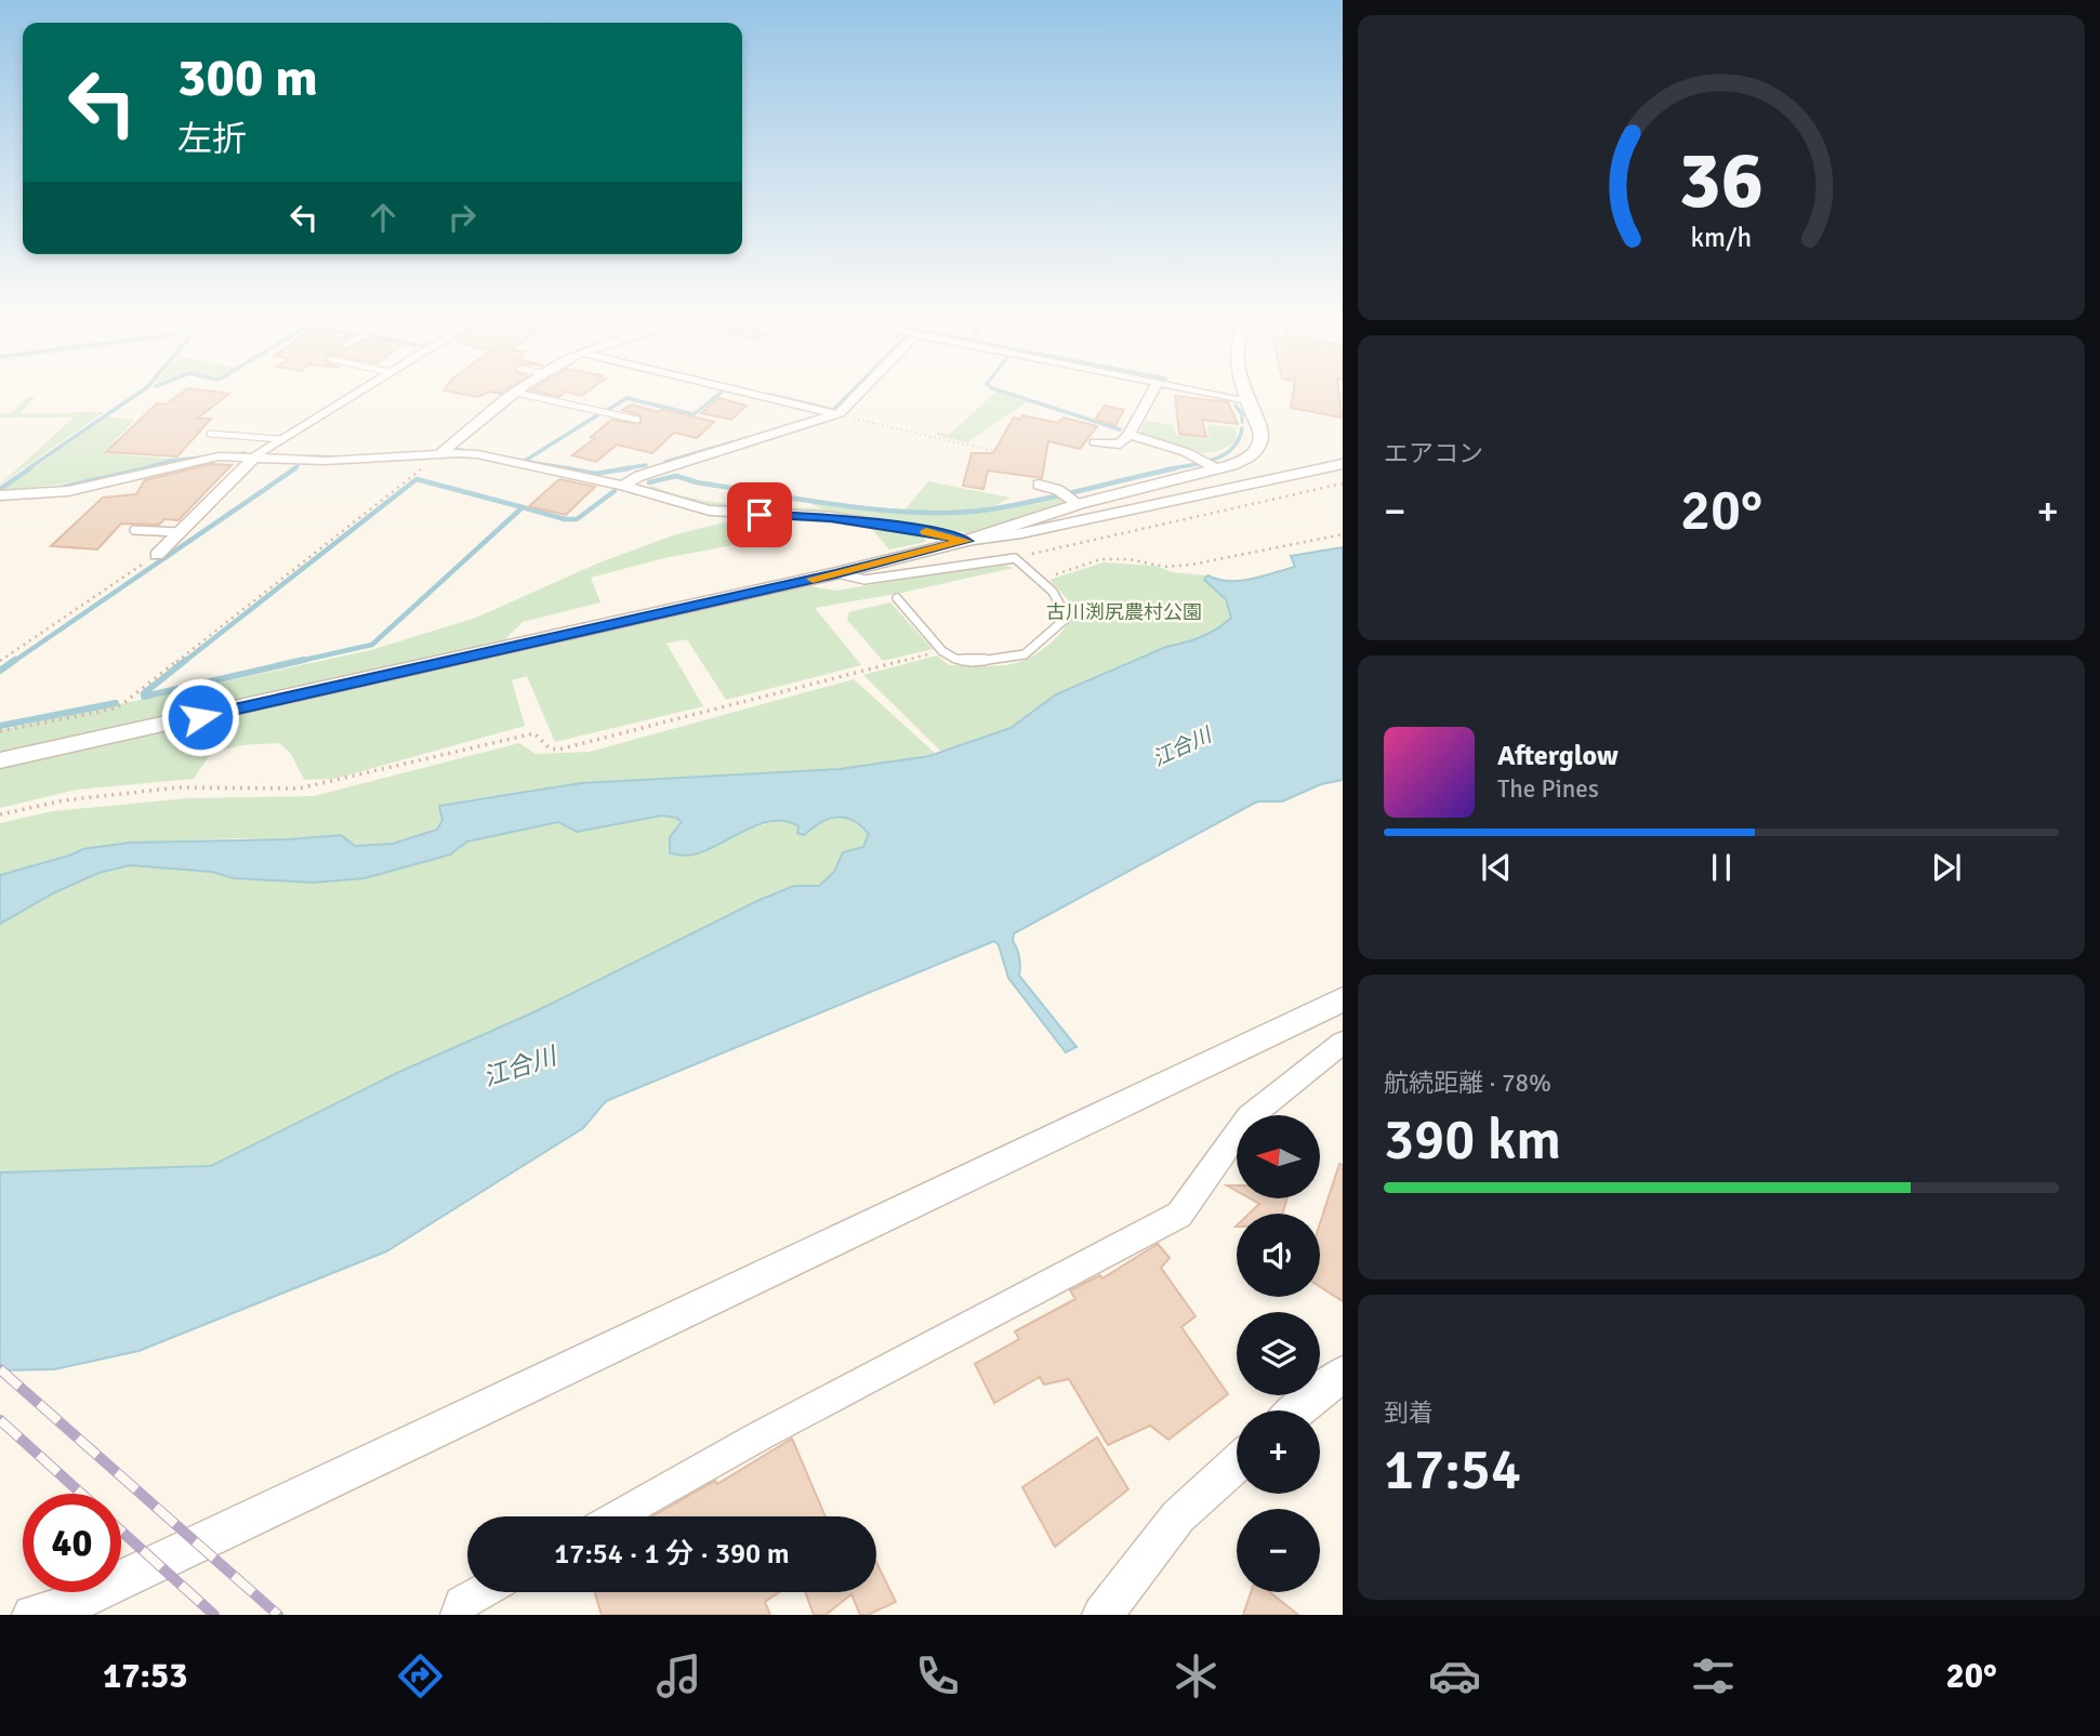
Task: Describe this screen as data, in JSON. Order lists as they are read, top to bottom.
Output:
{
  "water": ["江合川"],
  "parks": ["古川渕尻農村公園"],
  "north": "left",
  "page": {
    "turn": ["300 m", "左折"],
    "tile": [
      "エアコン",
      ["航続距離 · 78%", "390 km"],
      ["到着", "17:54"]
    ],
    "heat": ["−", "20°", "+"],
    "song": ["Afterglow", "The Pines"],
    "map_buttons": ["+", "−"],
    "limit": "40",
    "trip": "17:54 · 1 分 · 390 m",
    "tabs": ["17:53", "20°"],
    "gauge": ["36", "km/h"]
  }
}
